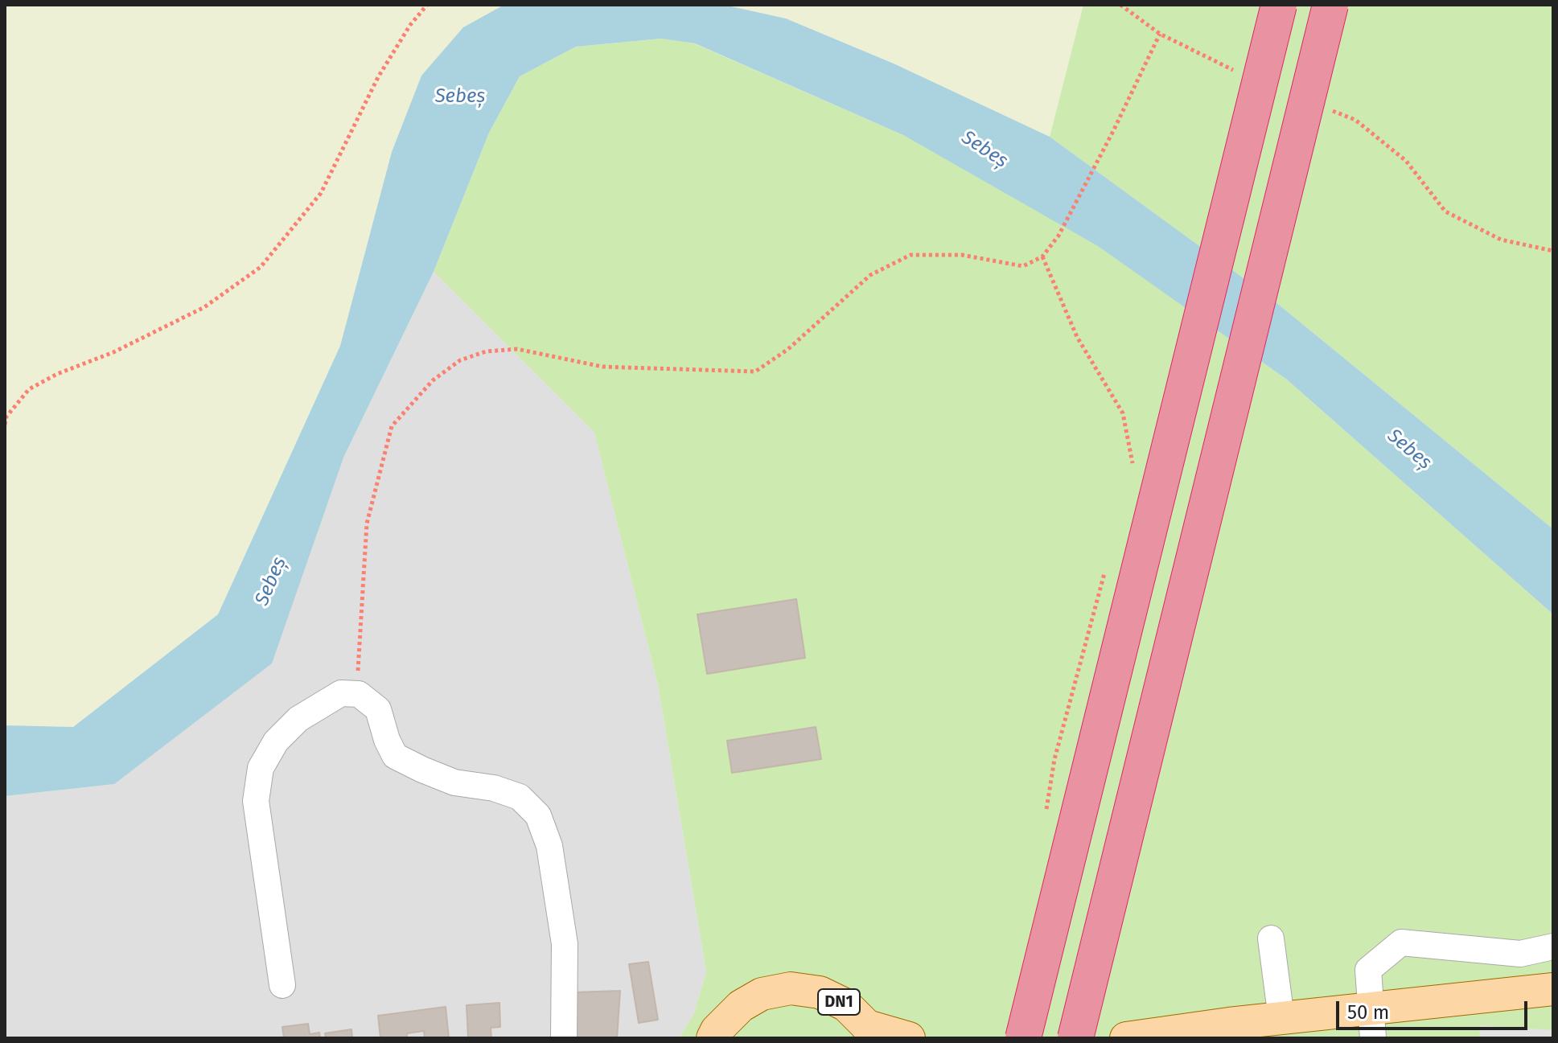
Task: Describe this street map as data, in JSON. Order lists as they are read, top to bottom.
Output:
{
  "streets": {
    "main road": ["DN1"]
  },
  "water": ["Sebeș"],
  "scale_bar": "50 m"
}
